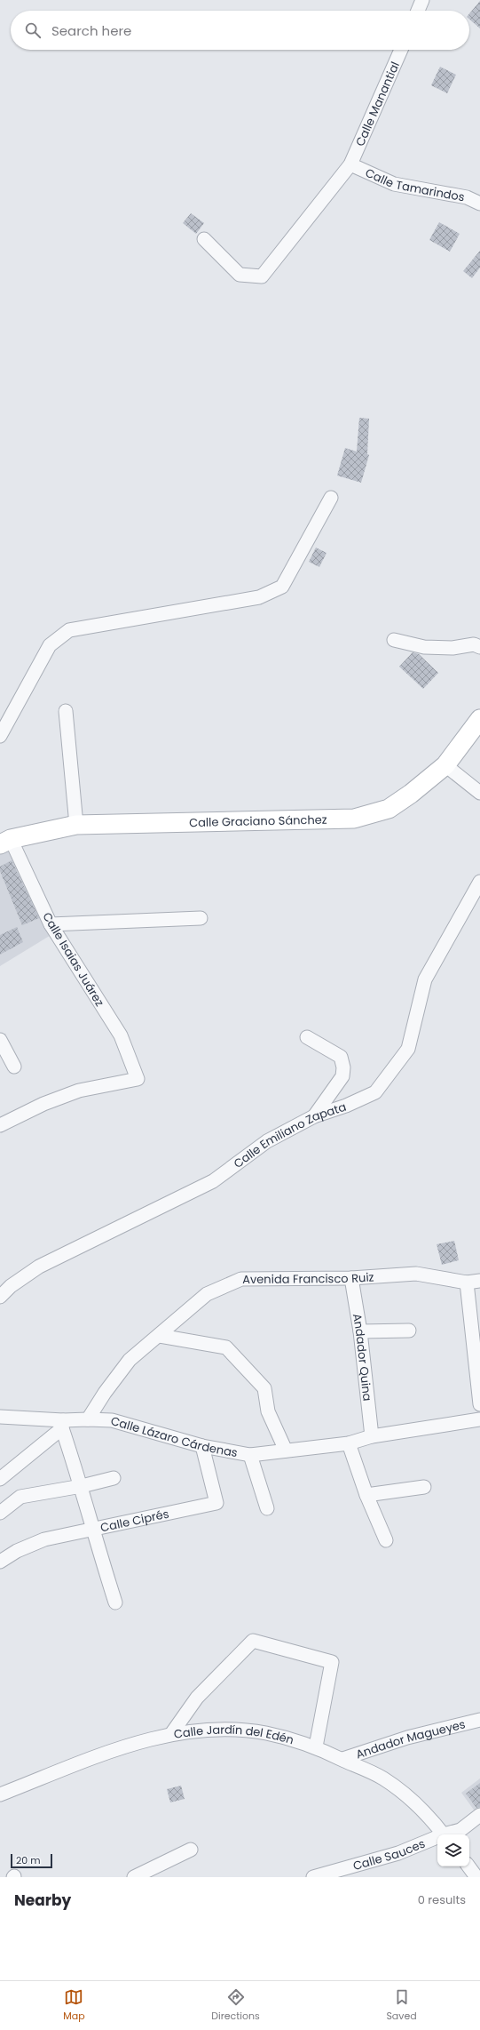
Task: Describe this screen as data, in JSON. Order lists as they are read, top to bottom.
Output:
{
  "streets": {
    "street": [
      "Calle Manantial",
      "Calle Tamarindos",
      "Calle Graciano Sánchez",
      "Calle Isaias Juárez",
      "Calle Emiliano Zapata",
      "Avenida Francisco Ruiz",
      "Andador Quina",
      "Calle Lázaro Cárdenas",
      "Calle Ciprés",
      "Calle Jardín del Edén",
      "Andador Magueyes",
      "Calle Sauces"
    ]
  },
  "crossings": [
    ["Calle Manantial", "Calle Tamarindos"],
    ["Calle Graciano Sánchez", "Calle Isaias Juárez"],
    ["Avenida Francisco Ruiz", "Andador Quina"],
    ["Avenida Francisco Ruiz", "Calle Lázaro Cárdenas"],
    ["Andador Quina", "Calle Lázaro Cárdenas"],
    ["Calle Lázaro Cárdenas", "Calle Ciprés"],
    ["Calle Jardín del Edén", "Andador Magueyes"]
  ],
  "scale_bar": "20 m",
  "page": {
    "search": "Search here",
    "scale": "20 m",
    "heading": ["Nearby", "0 results"],
    "nav": ["Map", "Directions", "Saved"]
  }
}
